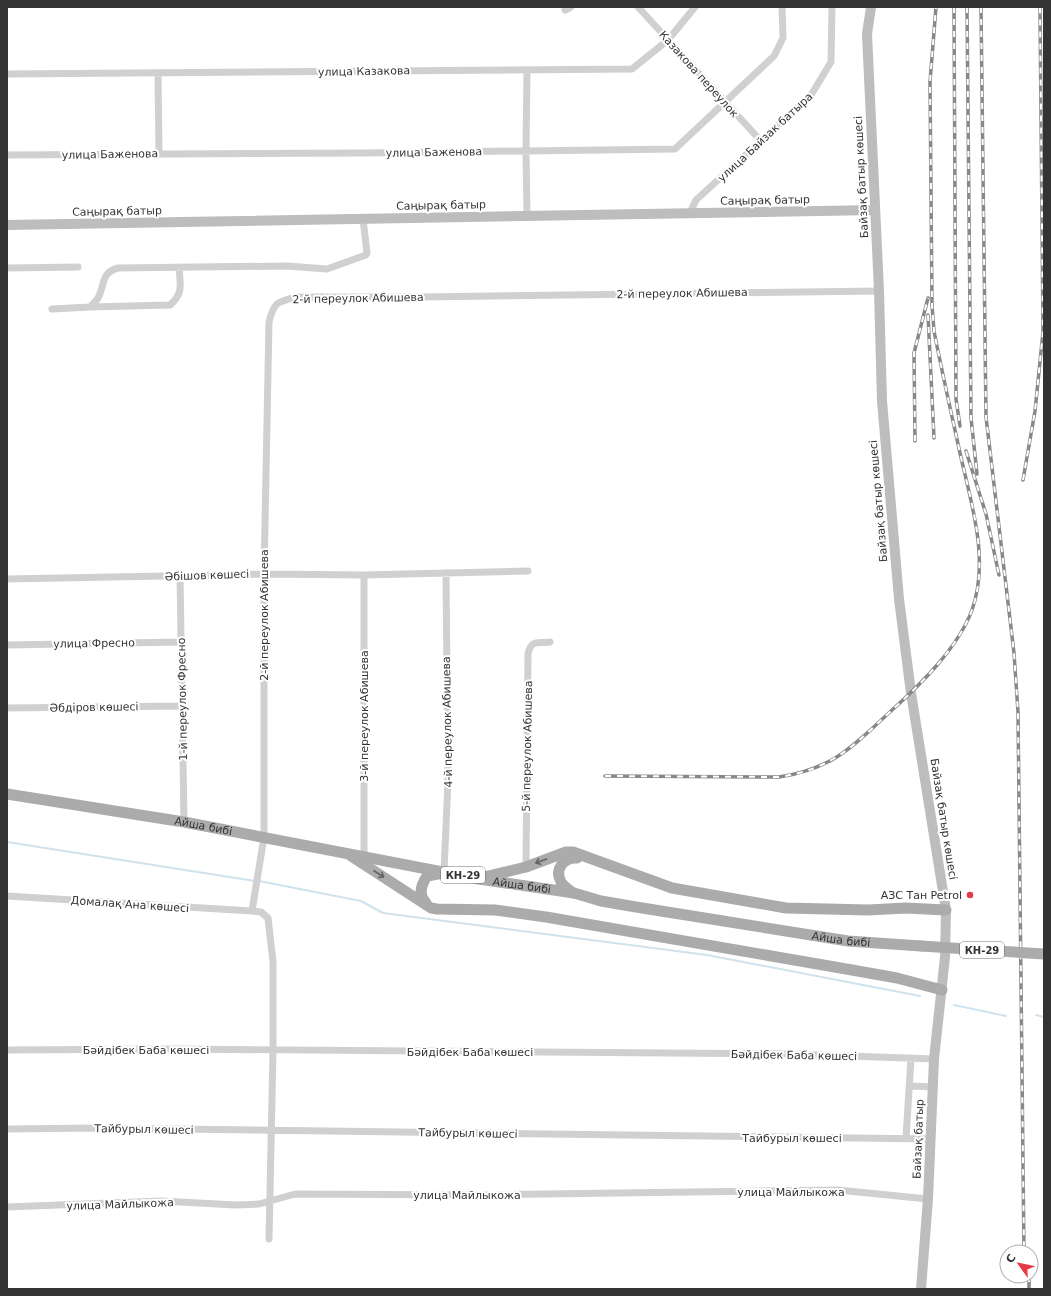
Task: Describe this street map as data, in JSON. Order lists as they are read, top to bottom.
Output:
{
  "streets": {
    "main road": ["Айша бибі", "КН-29"],
    "street": [
      "улица Казакова",
      "Казакова переулок",
      "улица Байзак батыра",
      "улица Баженова",
      "Байзақ батыр көшесі",
      "Саңырақ батыр",
      "2-й переулок Абишева",
      "Әбішов көшесі",
      "улица Фресно",
      "1-й переулок Фресно",
      "Әбдіров көшесі",
      "3-й переулок Абишева",
      "4-й переулок Абишева",
      "5-й переулок Абишева",
      "Домалақ Ана көшесі",
      "Бәйдібек Баба көшесі",
      "Тайбурыл көшесі",
      "Байзақ батыр",
      "улица Майлыкожа"
    ]
  },
  "crossings": [
    ["улица Казакова", "Казакова переулок"],
    ["Казакова переулок", "улица Байзак батыра"],
    ["Казакова переулок", "улица Баженова"],
    ["улица Байзак батыра", "Саңырақ батыр"],
    ["Байзақ батыр көшесі", "Саңырақ батыр"],
    ["Байзақ батыр көшесі", "2-й переулок Абишева"],
    ["Байзақ батыр көшесі", "Байзақ батыр"],
    ["2-й переулок Абишева", "Әбішов көшесі"],
    ["2-й переулок Абишева", "Айша бибі"],
    ["2-й переулок Абишева", "Домалақ Ана көшесі"],
    ["Әбішов көшесі", "1-й переулок Фресно"],
    ["Әбішов көшесі", "3-й переулок Абишева"],
    ["Әбішов көшесі", "4-й переулок Абишева"],
    ["улица Фресно", "1-й переулок Фресно"],
    ["1-й переулок Фресно", "Әбдіров көшесі"],
    ["1-й переулок Фресно", "Айша бибі"],
    ["3-й переулок Абишева", "Айша бибі"],
    ["4-й переулок Абишева", "Айша бибі"],
    ["Бәйдібек Баба көшесі", "Байзақ батыр"],
    ["Тайбурыл көшесі", "Байзақ батыр"],
    ["Байзақ батыр", "улица Майлыкожа"]
  ],
  "places": ["АЗС Тан Petrol"],
  "north": "top left"
}
